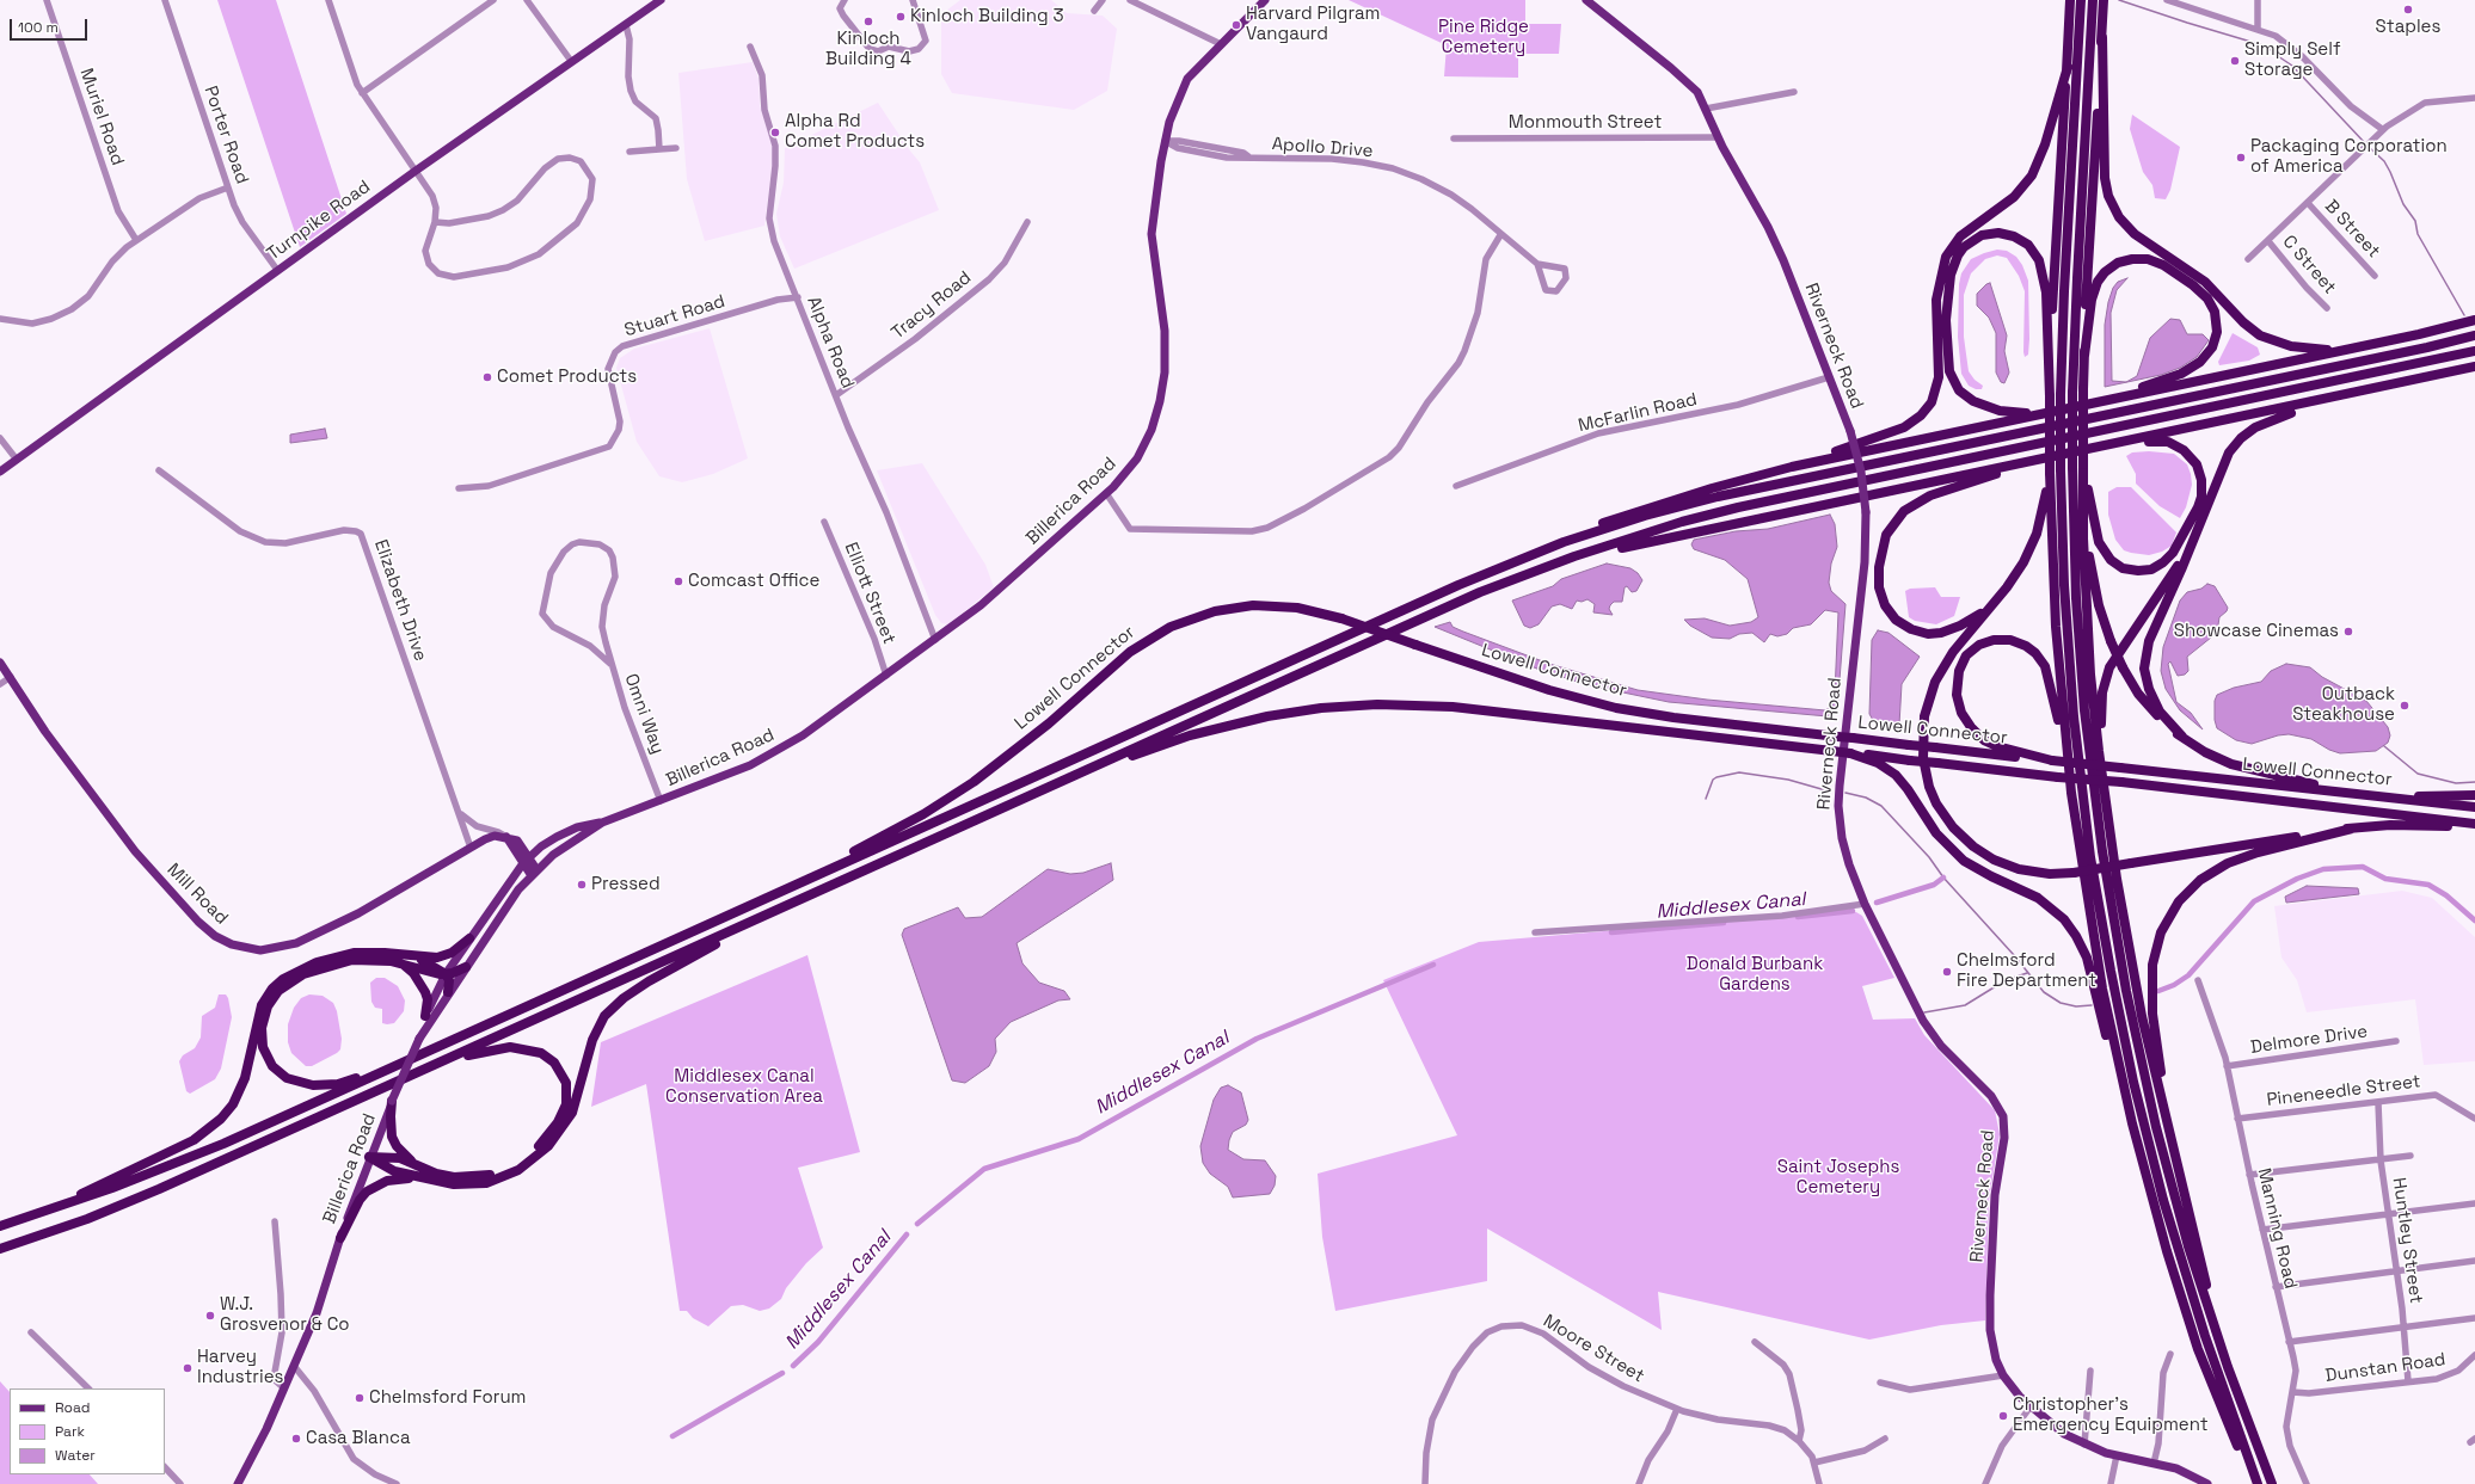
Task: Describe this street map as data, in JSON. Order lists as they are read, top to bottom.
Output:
{
  "streets": {
    "highway": ["Lowell Connector"],
    "main road": [
      "Turnpike Road",
      "Riverneck Road",
      "Billerica Road",
      "Mill Road"
    ],
    "street": [
      "Muriel Road",
      "Monmouth Street",
      "Porter Road",
      "Apollo Drive",
      "B Street",
      "C Street",
      "Tracy Road",
      "Stuart Road",
      "Alpha Road",
      "McFarlin Road",
      "Elliott Street",
      "Elizabeth Drive",
      "Omni Way",
      "Delmore Drive",
      "Pineneedle Street",
      "Manning Road",
      "Huntley Street",
      "Moore Street",
      "Dunstan Road"
    ]
  },
  "crossings": [
    ["Monmouth Street", "Riverneck Road"],
    ["Porter Road", "Turnpike Road"],
    ["Apollo Drive", "Billerica Road"],
    ["Tracy Road", "Alpha Road"],
    ["Stuart Road", "Alpha Road"],
    ["Alpha Road", "Billerica Road"],
    ["Riverneck Road", "McFarlin Road"],
    ["Billerica Road", "Elliott Street"],
    ["Billerica Road", "Omni Way"],
    ["Elizabeth Drive", "Mill Road"],
    ["Delmore Drive", "Manning Road"],
    ["Pineneedle Street", "Manning Road"],
    ["Pineneedle Street", "Huntley Street"],
    ["Manning Road", "Dunstan Road"],
    ["Huntley Street", "Dunstan Road"]
  ],
  "water": ["Middlesex Canal"],
  "parks": [
    "Pine Ridge Cemetery",
    "Donald Burbank Gardens",
    "Middlesex Canal Conservation Area",
    "Saint Josephs Cemetery"
  ],
  "places": [
    "Staples",
    "Kinloch Building 3",
    "Kinloch Building 4",
    "Harvard Pilgram Vangaurd",
    "Simply Self Storage",
    "Alpha Rd Comet Products",
    "Packaging Corporation of America",
    "Comet Products",
    "Comcast Office",
    "Showcase Cinemas",
    "Outback Steakhouse",
    "Pressed",
    "Chelmsford Fire Department",
    "W.J. Grosvenor & Co",
    "Harvey Industries",
    "Chelmsford Forum",
    "Christopher's Emergency Equipment",
    "Casa Blanca"
  ],
  "legend": ["Road", "Park", "Water"],
  "scale_bar": "100 m"
}
